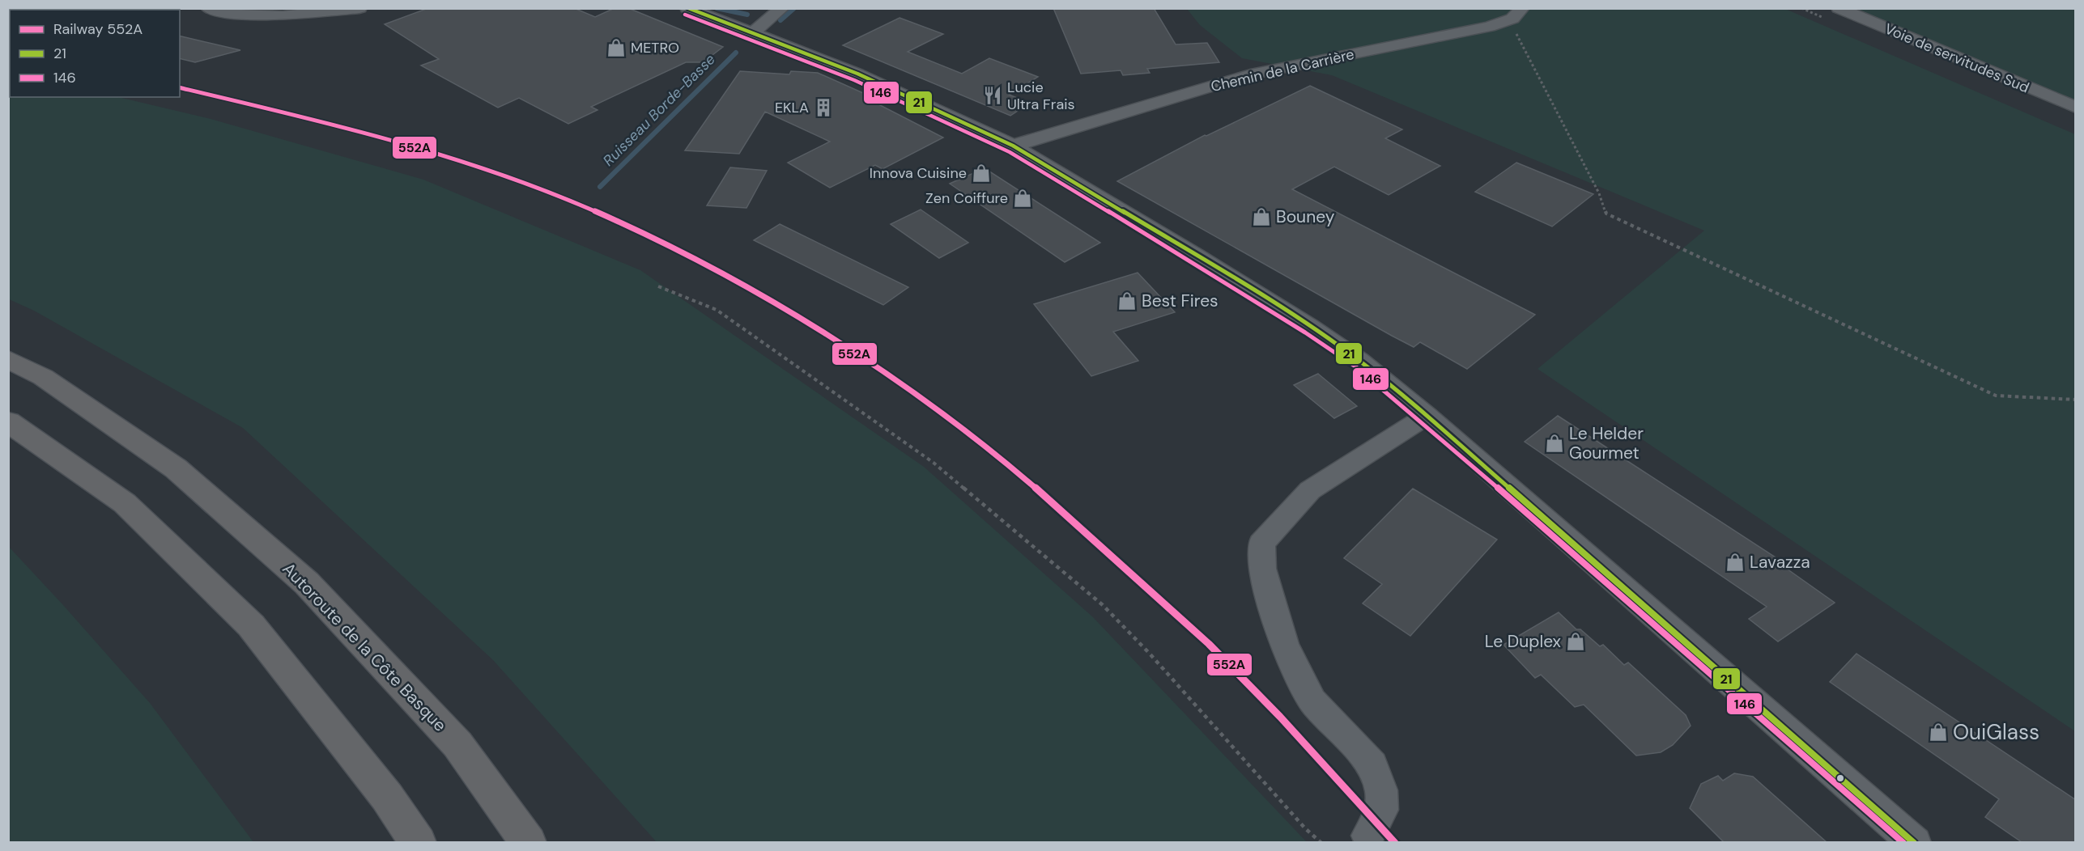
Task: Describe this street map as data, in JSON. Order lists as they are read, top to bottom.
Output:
{
  "streets": {
    "highway": ["Autoroute de la Côte Basque"],
    "street": ["Voie de servitudes Sud", "Chemin de la Carrière"]
  },
  "water": ["Ruisseau Borde-Basse"],
  "places": {
    "shop": [
      "METRO",
      "Innova Cuisine",
      "Zen Coiffure",
      "Bouney",
      "Best Fires",
      "Le Helder Gourmet",
      "Lavazza",
      "Le Duplex",
      "OuiGlass"
    ],
    "restaurant": ["Lucie Ultra Frais"],
    "building": ["EKLA"]
  },
  "lines": ["transit line 21", "transit line 146", "rail line 552A"],
  "legend": ["Railway 552A", "21", "146"]
}
